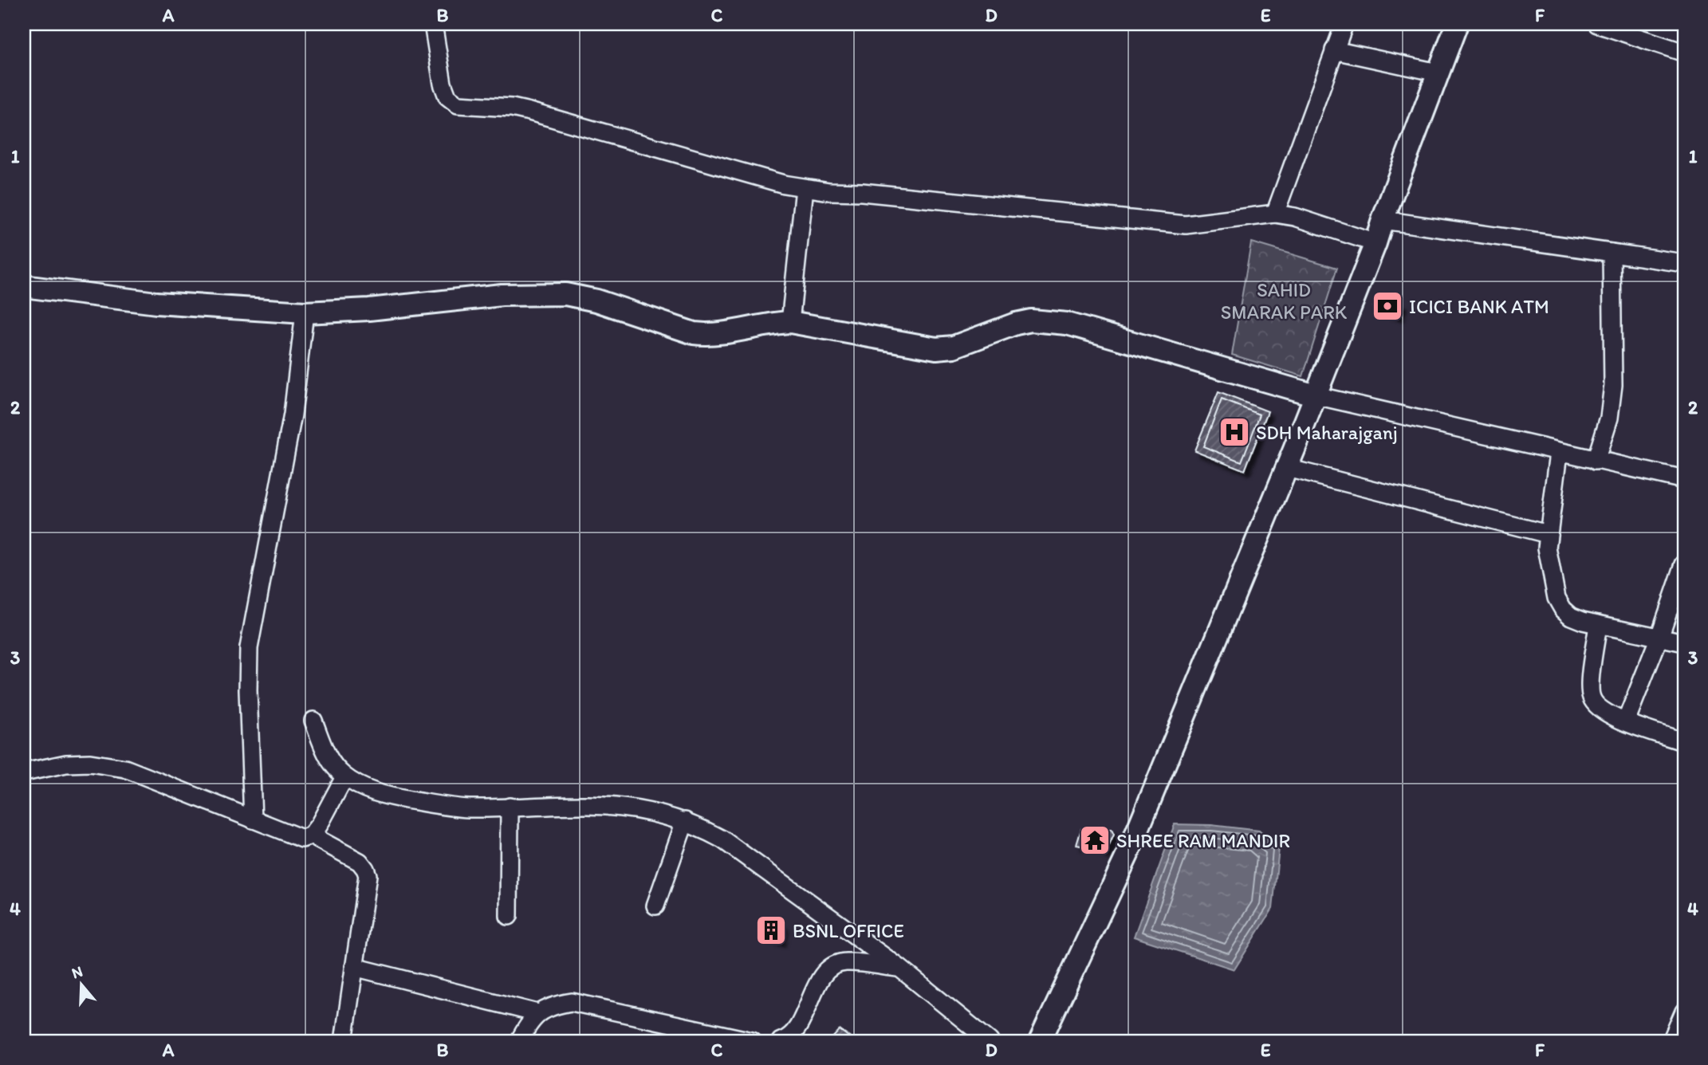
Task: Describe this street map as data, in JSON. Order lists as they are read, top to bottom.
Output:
{
  "parks": ["SAHID SMARAK PARK"],
  "places": {
    "bank": ["ICICI BANK ATM"],
    "hospital": ["SDH Maharajganj"],
    "temple": ["SHREE RAM MANDIR"],
    "building": ["BSNL OFFICE"]
  },
  "north": "top",
  "grid": {
    "columns": [
      "A",
      "B",
      "C",
      "D",
      "E",
      "F"
    ],
    "rows": [
      "1",
      "2",
      "3",
      "4"
    ]
  }
}
